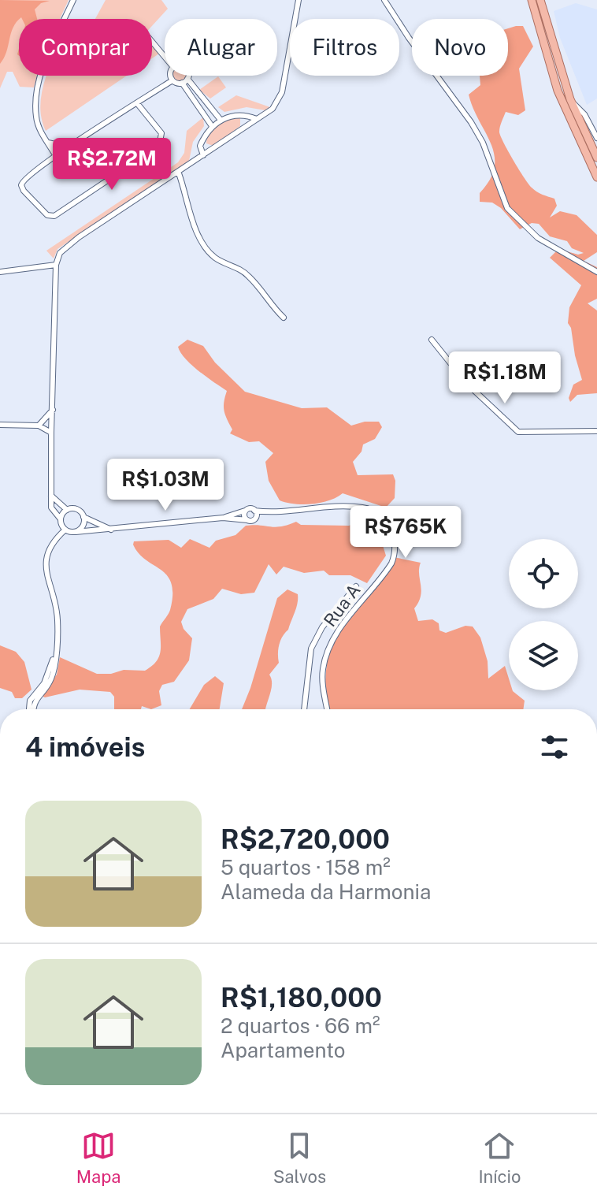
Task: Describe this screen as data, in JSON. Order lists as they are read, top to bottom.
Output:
{
  "streets": {
    "street": ["Rua A"]
  },
  "page": {
    "chip": [
      "Comprar",
      "Alugar",
      "Filtros",
      "Novo"
    ],
    "price": [
      "R$2.72M",
      "R$1.18M",
      "R$1.03M",
      "R$765K"
    ],
    "heading": "4 imóveis",
    "list": [
      {
        "name": "R$2,720,000",
        "note": "5 quartos · 158 m² · Alameda da Harmonia"
      },
      {
        "name": "R$1,180,000",
        "note": "2 quartos · 66 m² · Apartamento"
      }
    ],
    "tabs": ["Mapa", "Salvos", "Início"]
  }
}
